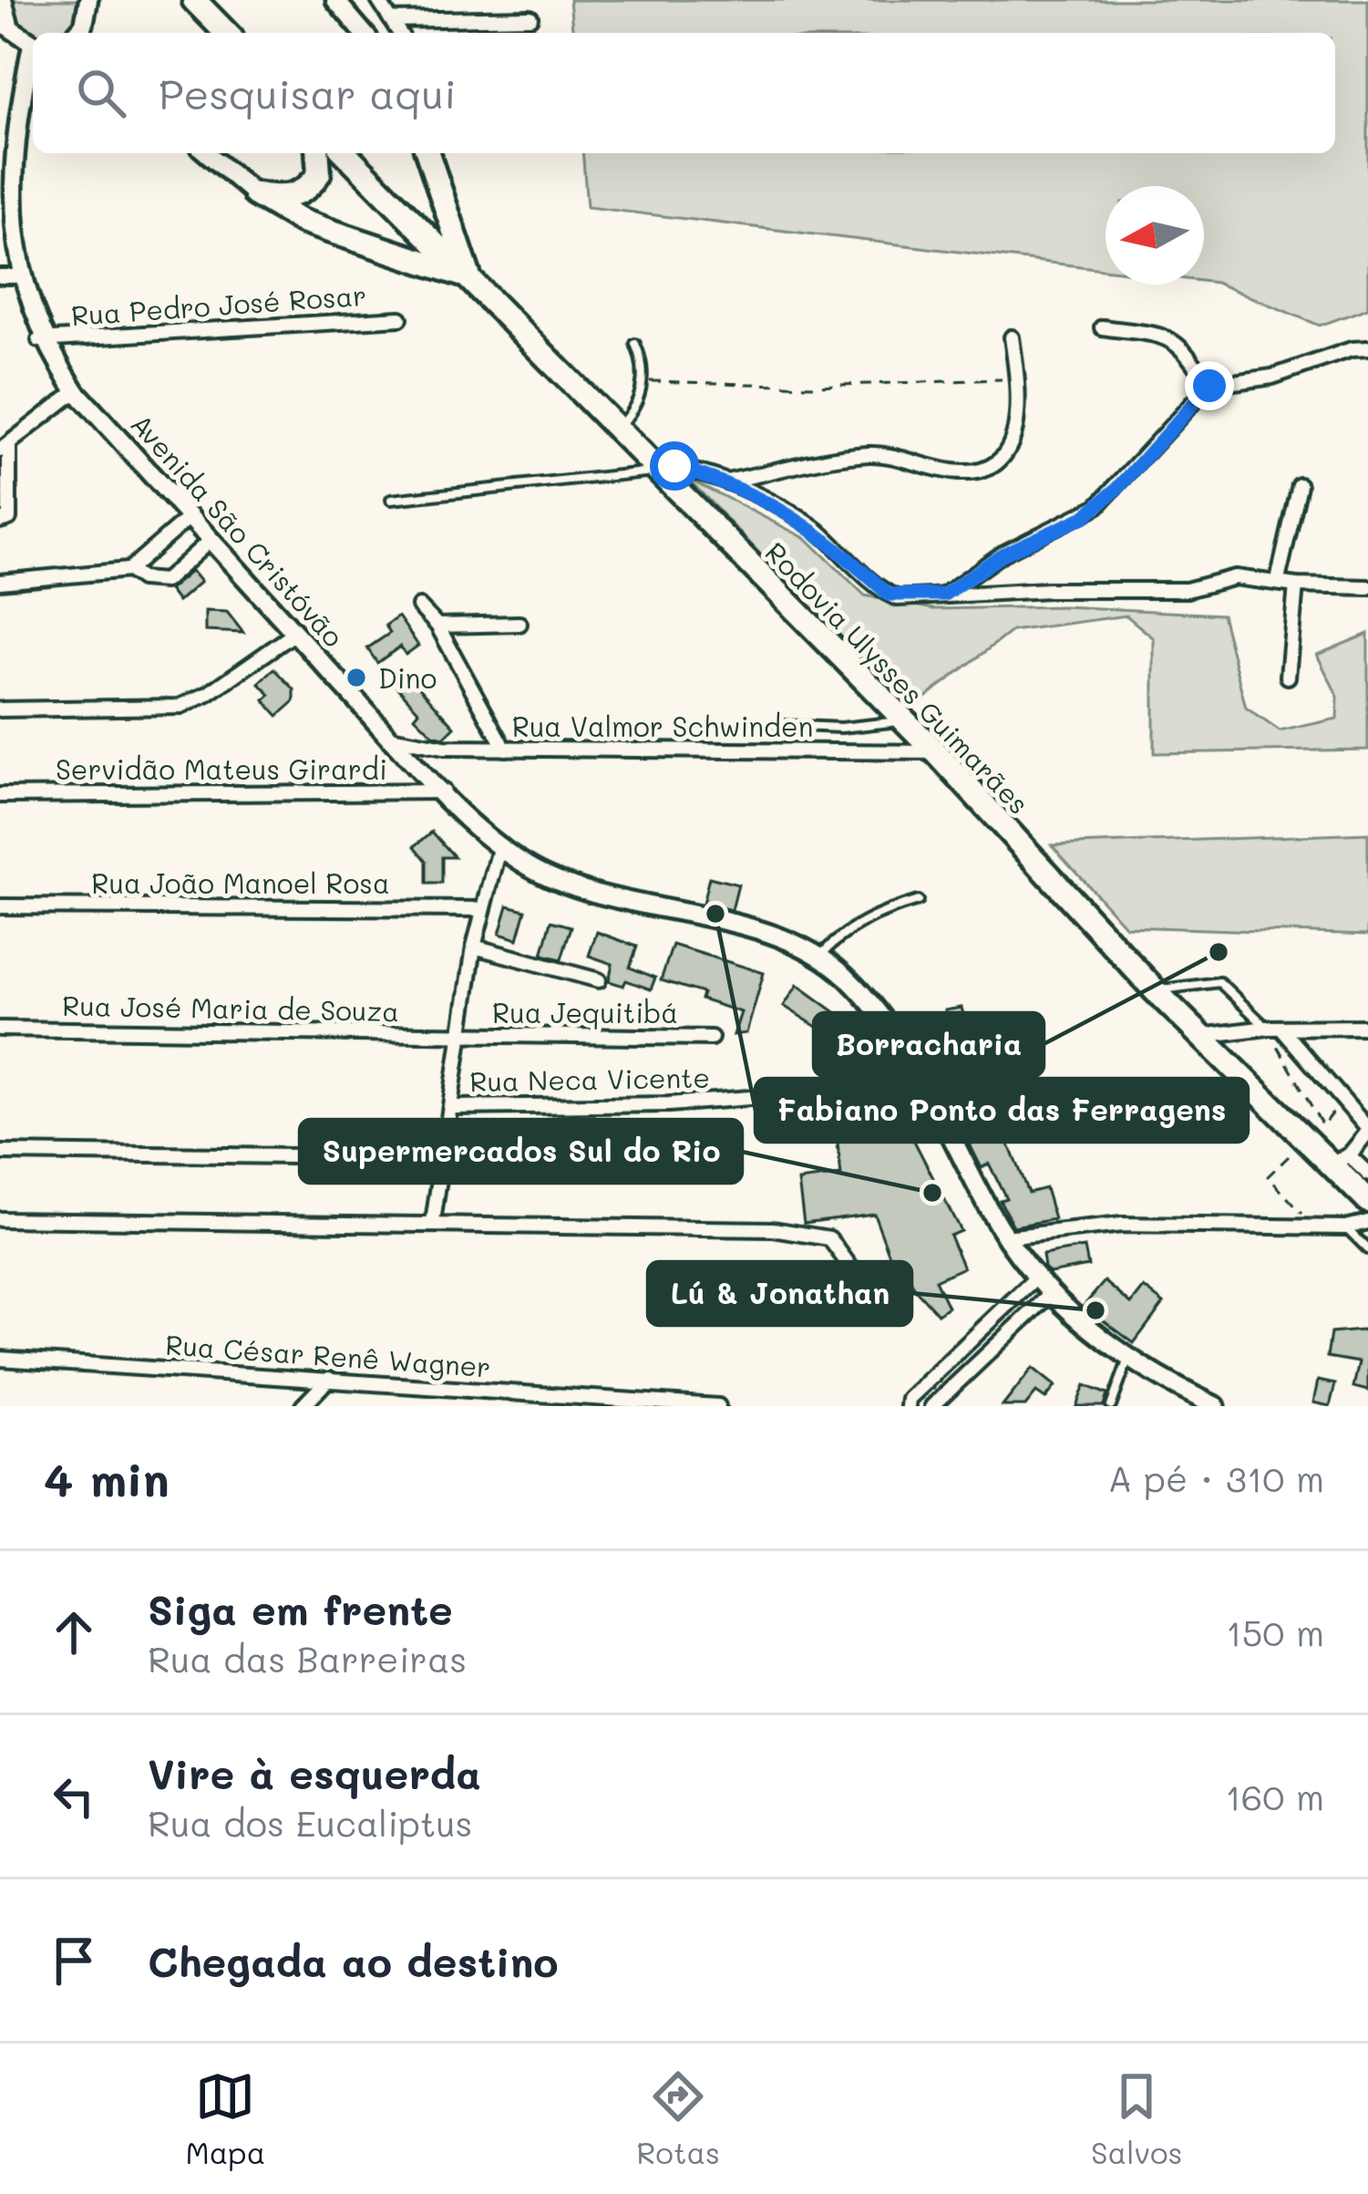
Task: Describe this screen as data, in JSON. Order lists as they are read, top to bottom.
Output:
{
  "streets": {
    "highway": ["Rodovia Ulysses Guimarães"],
    "main road": ["Avenida São Cristóvão"],
    "street": [
      "Rua Pedro José Rosar",
      "Rua Valmor Schwinden",
      "Servidão Mateus Girardi",
      "Rua João Manoel Rosa",
      "Rua José Maria de Souza",
      "Rua Jequitibá",
      "Rua Neca Vicente",
      "Rua César Renê Wagner"
    ]
  },
  "crossings": [
    ["Rua Pedro José Rosar", "Avenida São Cristóvão"],
    ["Avenida São Cristóvão", "Rua Valmor Schwinden"],
    ["Avenida São Cristóvão", "Servidão Mateus Girardi"],
    ["Avenida São Cristóvão", "Rua Neca Vicente"],
    ["Rodovia Ulysses Guimarães", "Rua Valmor Schwinden"],
    ["Rua José Maria de Souza", "Rua Jequitibá"]
  ],
  "places": [
    "Dino",
    "Fabiano Ponto das Ferragens",
    "Borracharia",
    "Supermercados Sul do Rio",
    "Lú & Jonathan"
  ],
  "north": "left",
  "page": {
    "search": "Pesquisar aqui",
    "heading": ["4 min", "A pé · 310 m"],
    "list": [
      ["Siga em frente", "Rua das Barreiras", "150 m"],
      ["Vire à esquerda", "Rua dos Eucaliptus", "160 m"],
      "Chegada ao destino"
    ],
    "nav": ["Mapa", "Rotas", "Salvos"]
  }
}
